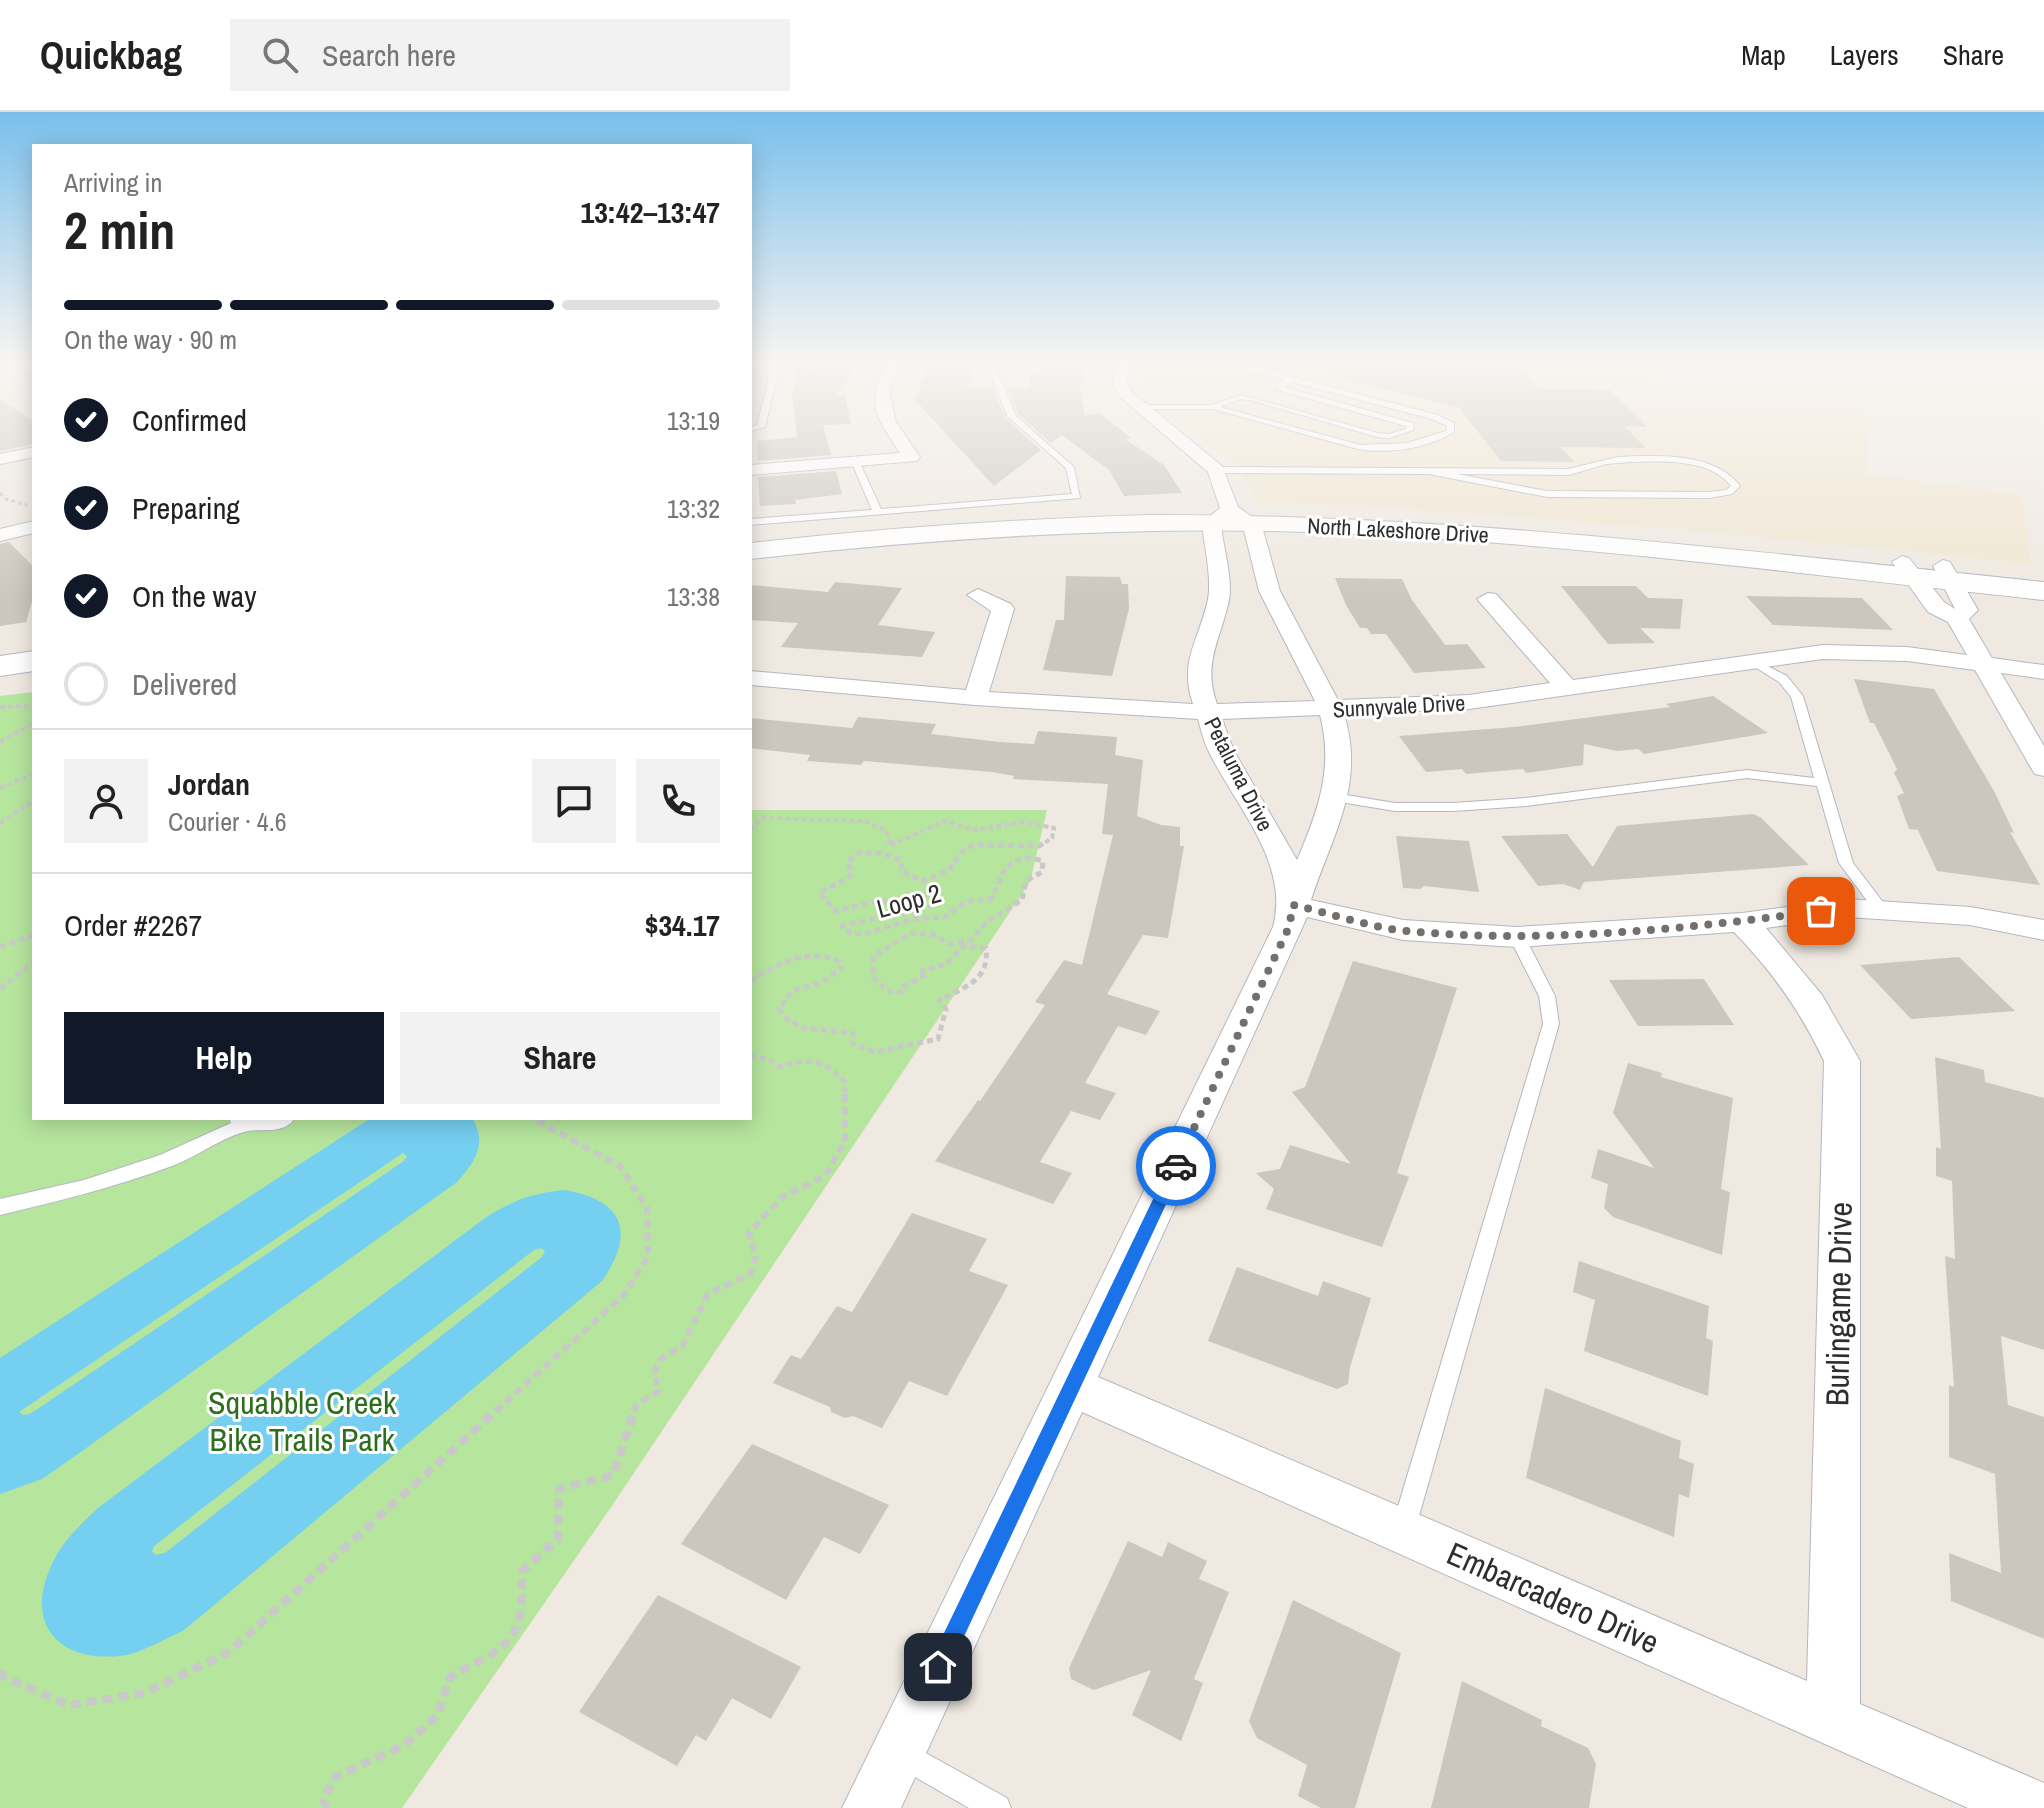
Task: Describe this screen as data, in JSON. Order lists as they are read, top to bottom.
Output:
{
  "streets": {
    "main road": ["North Lakeshore Drive"],
    "street": [
      "Sunnyvale Drive",
      "Petaluma Drive",
      "Burlingame Drive",
      "Embarcadero Drive"
    ],
    "path": ["Loop 2"]
  },
  "crossings": [
    ["North Lakeshore Drive", "Petaluma Drive"],
    ["Sunnyvale Drive", "Petaluma Drive"],
    ["Petaluma Drive", "Embarcadero Drive"],
    ["Burlingame Drive", "Embarcadero Drive"]
  ],
  "parks": ["Squabble Creek Bike Trails Park"],
  "page": {
    "header": "Quickbag",
    "search": "Search here",
    "nav": ["Map", "Layers", "Share"],
    "heading": ["2 min", "Arriving in", "13:42–13:47"],
    "panel": [
      "Jordan",
      "Courier · 4.6",
      "Order #2267",
      "$34.17"
    ],
    "bar": "On the way · 90 m",
    "list": [
      ["Confirmed", "13:19"],
      ["Preparing", "13:32"],
      ["On the way", "13:38"],
      "Delivered"
    ],
    "buttons": ["Help", "Share"]
  }
}
